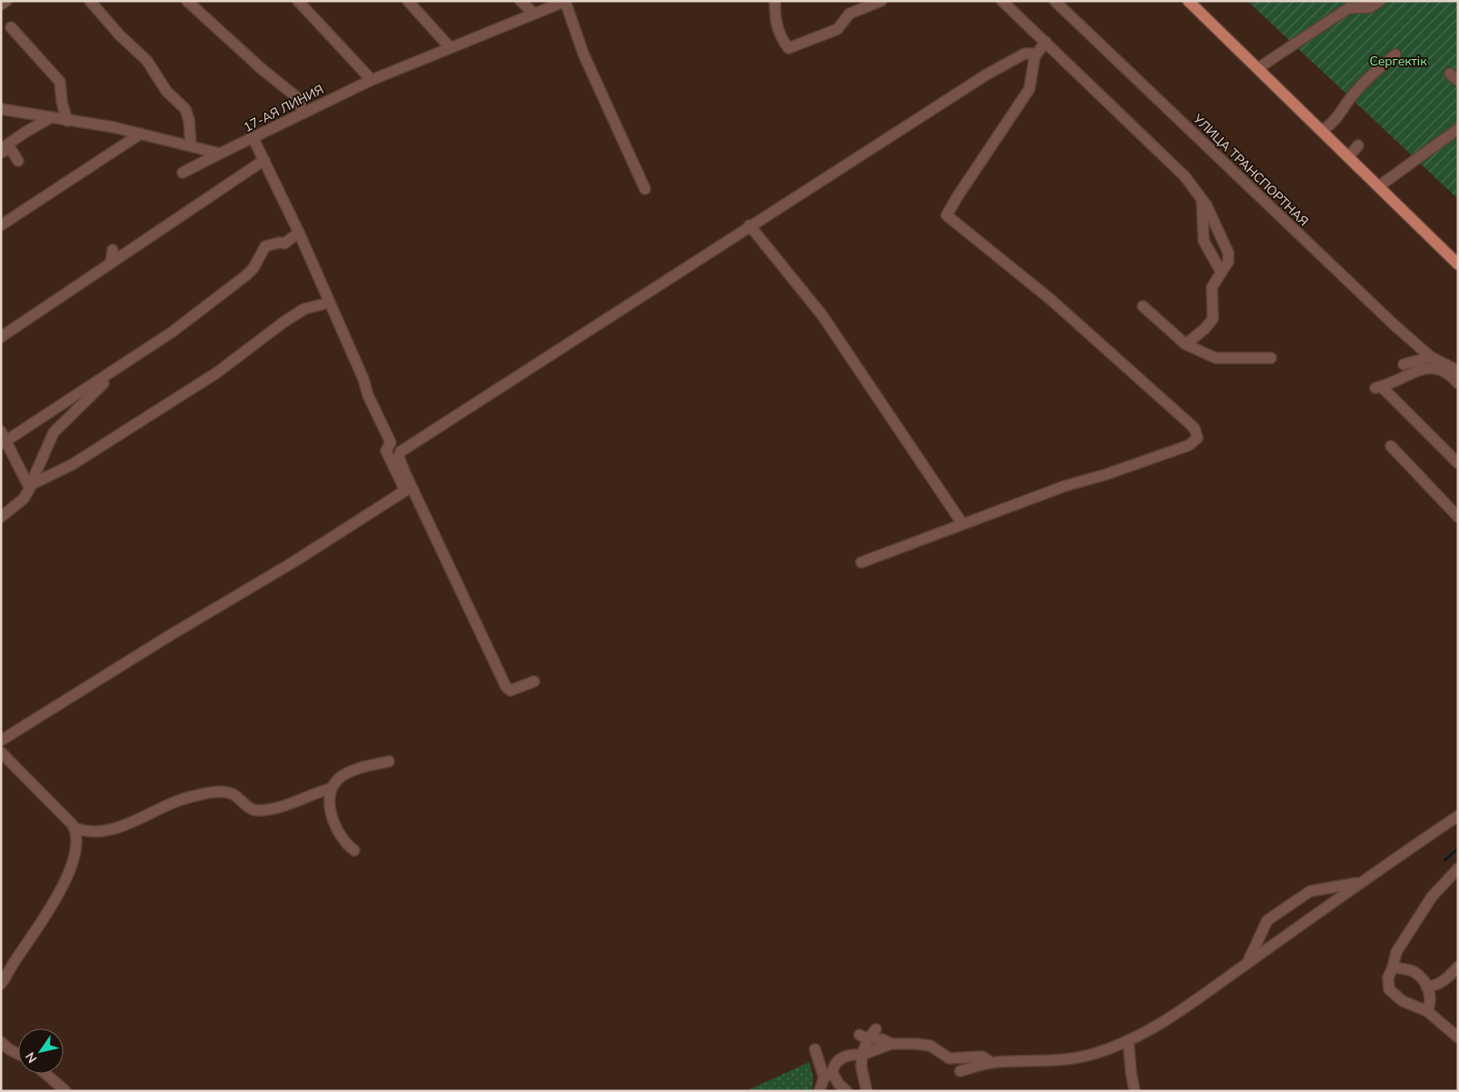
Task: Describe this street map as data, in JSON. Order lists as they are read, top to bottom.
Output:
{
  "streets": {
    "street": ["17-АЯ ЛИНИЯ", "УЛИЦА ТРАНСПОРТНАЯ"]
  },
  "parks": ["Сергектік"],
  "north": "bottom left"
}
